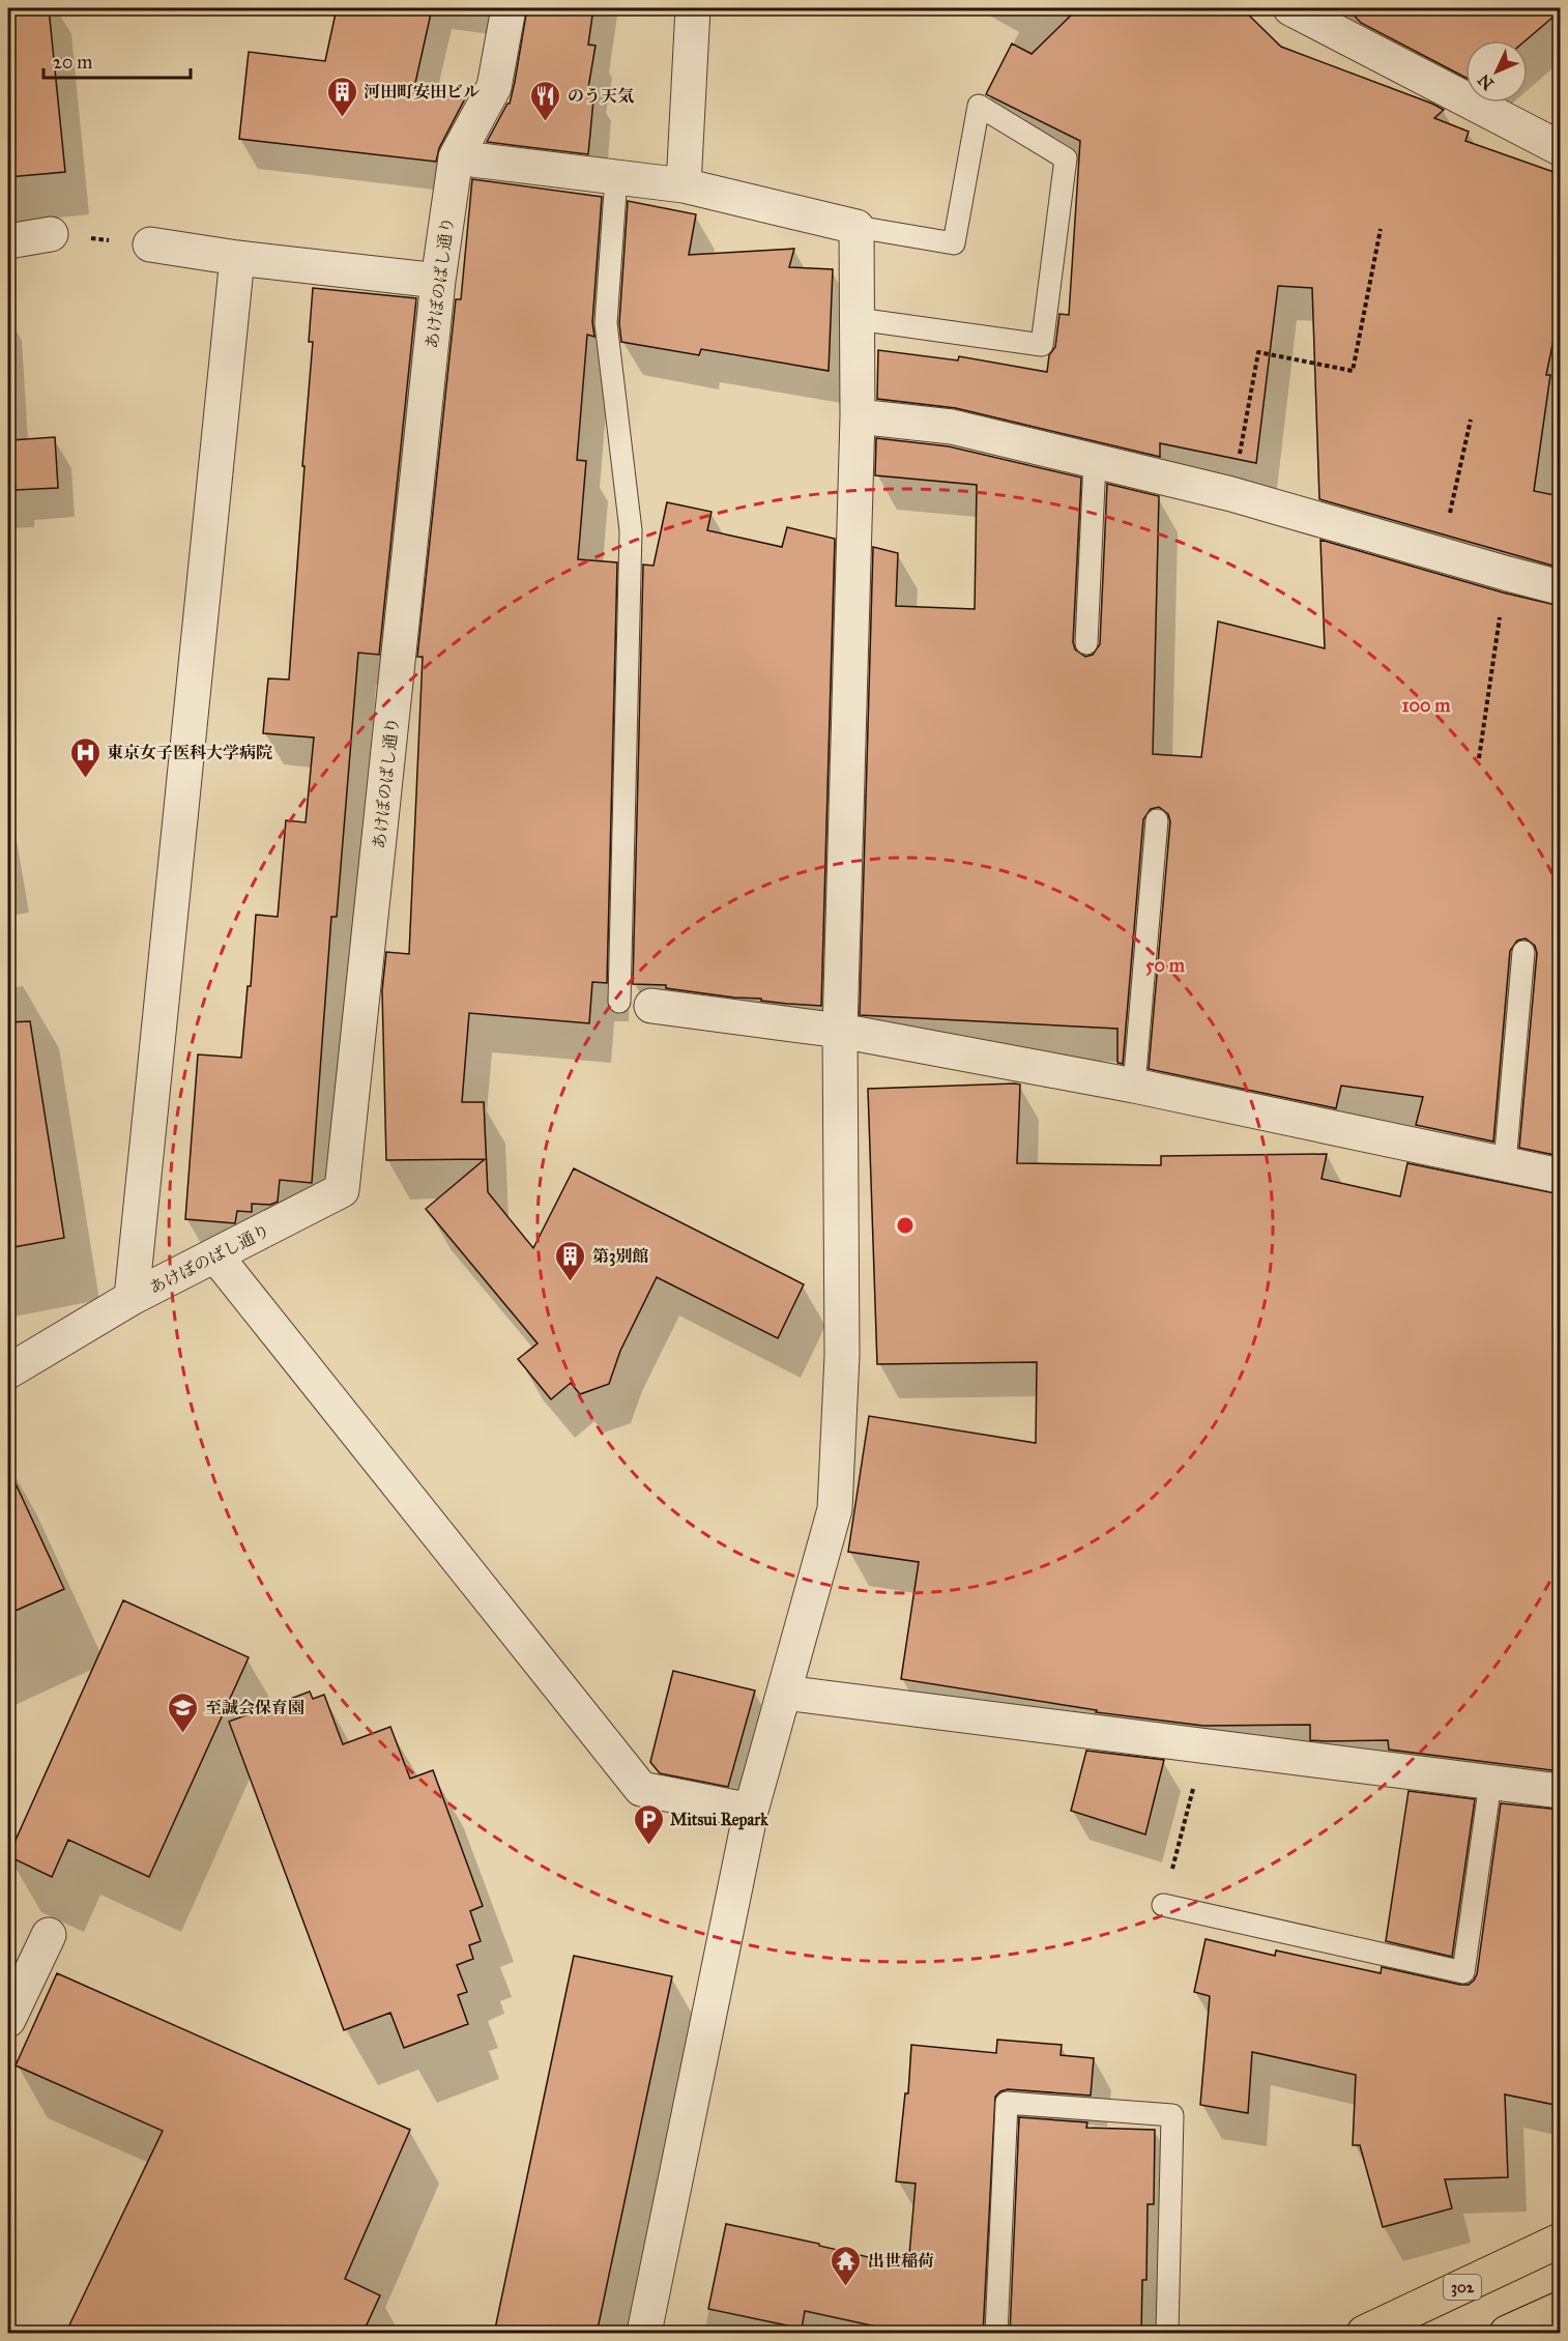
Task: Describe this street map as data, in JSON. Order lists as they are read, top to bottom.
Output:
{
  "streets": {
    "main road": ["302"],
    "street": ["あけぼのばし通り"]
  },
  "places": {
    "building": ["河田町安田ビル", "第3別館"],
    "restaurant": ["のう天気"],
    "hospital": ["東京女子医科大学病院"],
    "school or university": ["至誠会保育園"],
    "parking": ["Mitsui Repark"],
    "temple": ["出世稲荷"]
  },
  "scale_bar": "20 m",
  "north": "bottom left",
  "rings": ["100 m", "50 m"]
}
